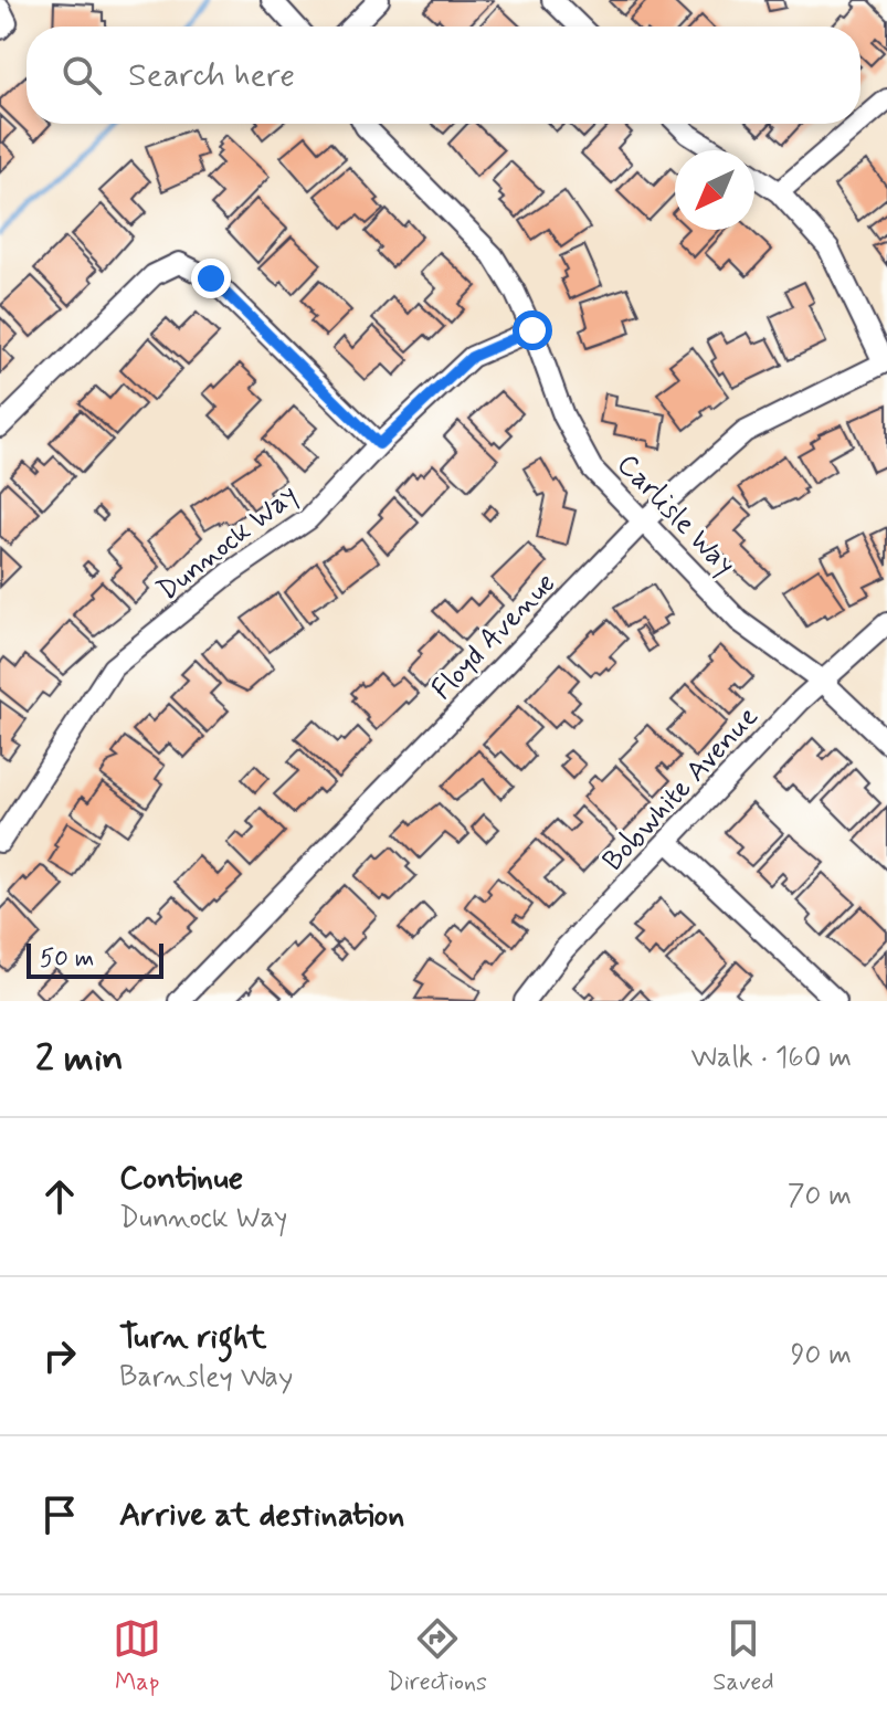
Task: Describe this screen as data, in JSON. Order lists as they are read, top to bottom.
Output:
{
  "streets": {
    "street": [
      "Carlisle Way",
      "Dunnock Way",
      "Floyd Avenue",
      "Bobwhite Avenue"
    ]
  },
  "crossings": [
    ["Carlisle Way", "Dunnock Way"],
    ["Carlisle Way", "Floyd Avenue"],
    ["Carlisle Way", "Bobwhite Avenue"]
  ],
  "scale_bar": "50 m",
  "north": "bottom left",
  "page": {
    "search": "Search here",
    "scale": "50 m",
    "heading": ["2 min", "Walk · 160 m"],
    "list": [
      ["Continue", "Dunnock Way", "70 m"],
      ["Turn right", "Barnsley Way", "90 m"],
      "Arrive at destination"
    ],
    "nav": ["Map", "Directions", "Saved"]
  }
}
